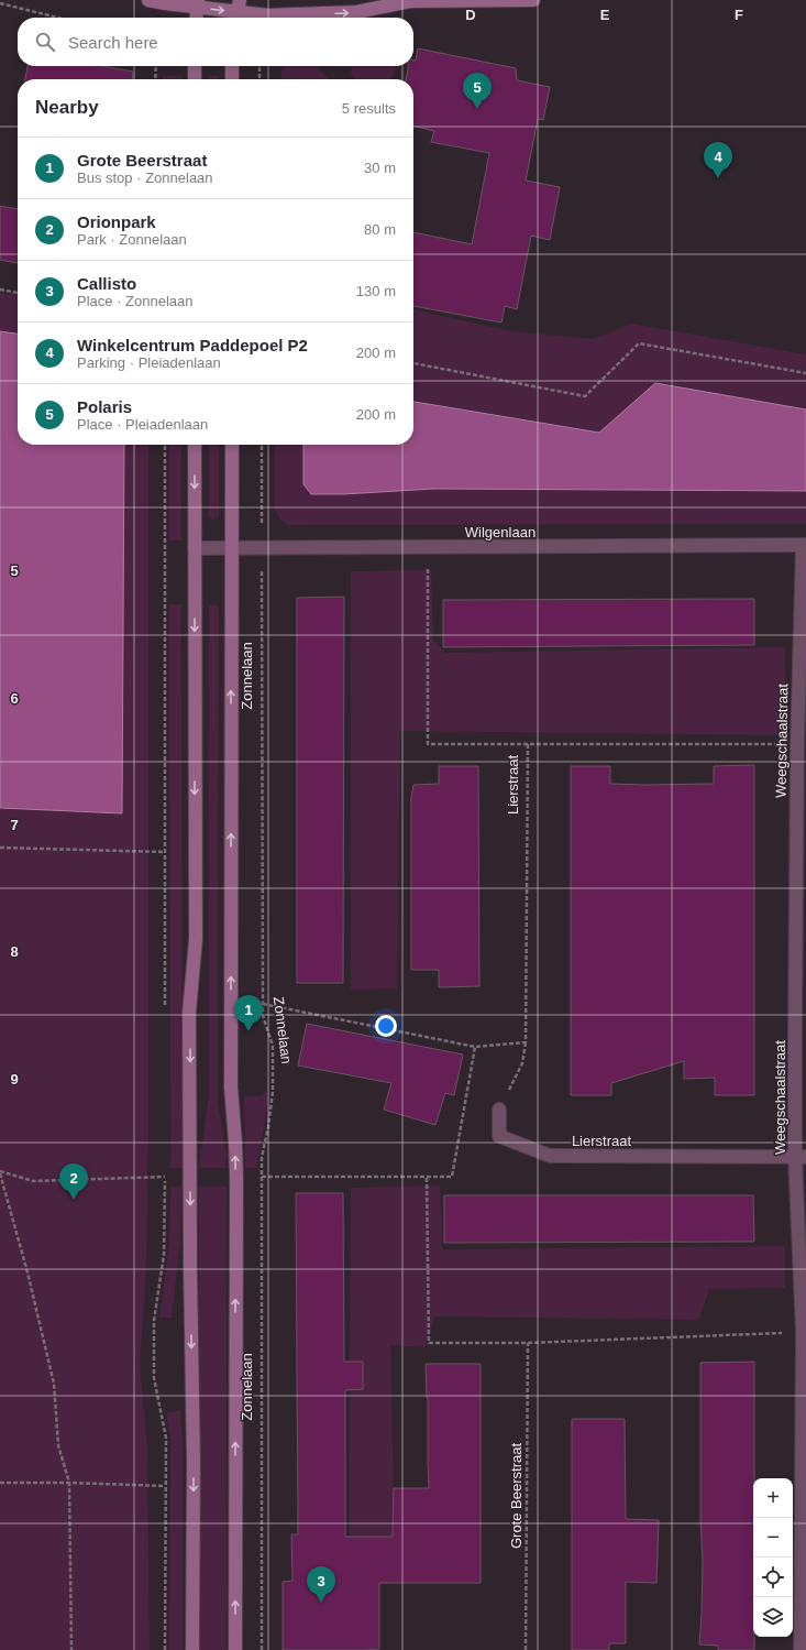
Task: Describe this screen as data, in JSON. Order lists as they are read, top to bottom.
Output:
{
  "streets": {
    "street": [
      "Wilgenlaan",
      "Zonnelaan",
      "Weegschaalstraat",
      "Lierstraat"
    ],
    "path": ["Grote Beerstraat"]
  },
  "crossings": [
    ["Wilgenlaan", "Zonnelaan"],
    ["Wilgenlaan", "Weegschaalstraat"],
    ["Weegschaalstraat", "Lierstraat"]
  ],
  "page": {
    "search": "Search here",
    "pins": [
      "5",
      "4",
      "1",
      "2",
      "3"
    ],
    "heading": ["Nearby", "5 results"],
    "list": [
      {
        "mark": "1",
        "name": "Grote Beerstraat",
        "note": "Bus stop · Zonnelaan",
        "value": "30 m"
      },
      {
        "mark": "2",
        "name": "Orionpark",
        "note": "Park · Zonnelaan",
        "value": "80 m"
      },
      {
        "mark": "3",
        "name": "Callisto",
        "note": "Place · Zonnelaan",
        "value": "130 m"
      },
      {
        "mark": "4",
        "name": "Winkelcentrum Paddepoel P2",
        "note": "Parking · Pleiadenlaan",
        "value": "200 m"
      },
      {
        "mark": "5",
        "name": "Polaris",
        "note": "Place · Pleiadenlaan",
        "value": "200 m"
      }
    ],
    "map_buttons": ["+", "−"]
  },
  "grid": {
    "columns": ["D", "E", "F"],
    "rows": [
      "5",
      "6",
      "7",
      "8",
      "9"
    ]
  }
}
